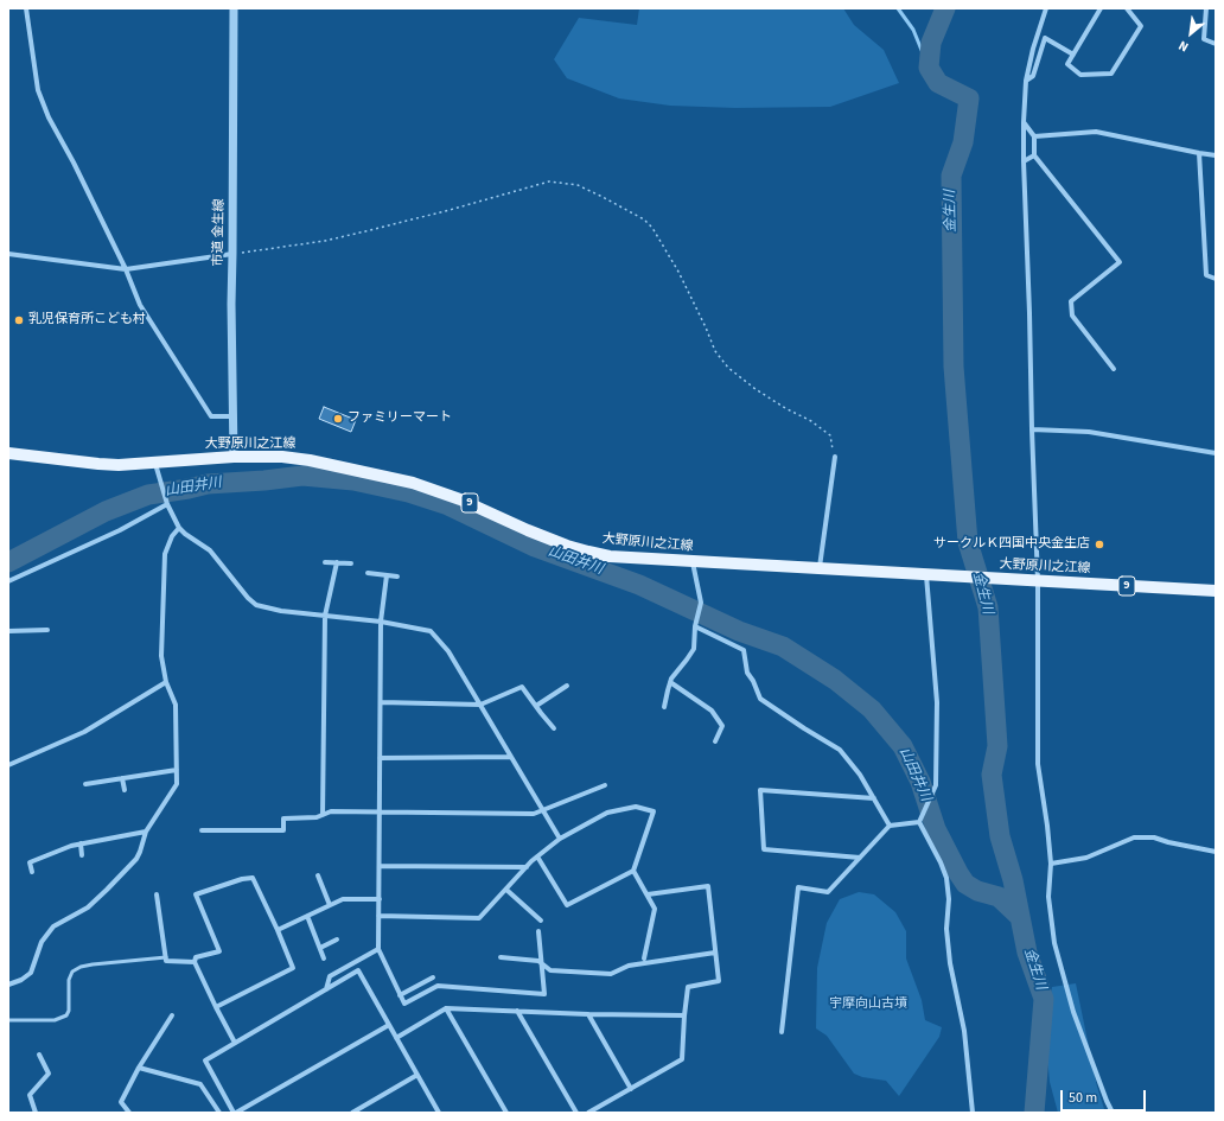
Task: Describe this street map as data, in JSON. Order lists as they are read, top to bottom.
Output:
{
  "streets": {
    "main road": ["大野原川之江線", "9"],
    "street": ["市道 金生線"]
  },
  "crossings": [
    ["市道 金生線", "大野原川之江線"]
  ],
  "water": ["金生川", "山田井川"],
  "parks": ["宇摩向山古墳"],
  "places": ["乳児保育所こども村", "ファミリーマート", "サークルＫ四国中央金生店"],
  "scale_bar": "50 m",
  "north": "bottom left"
}
